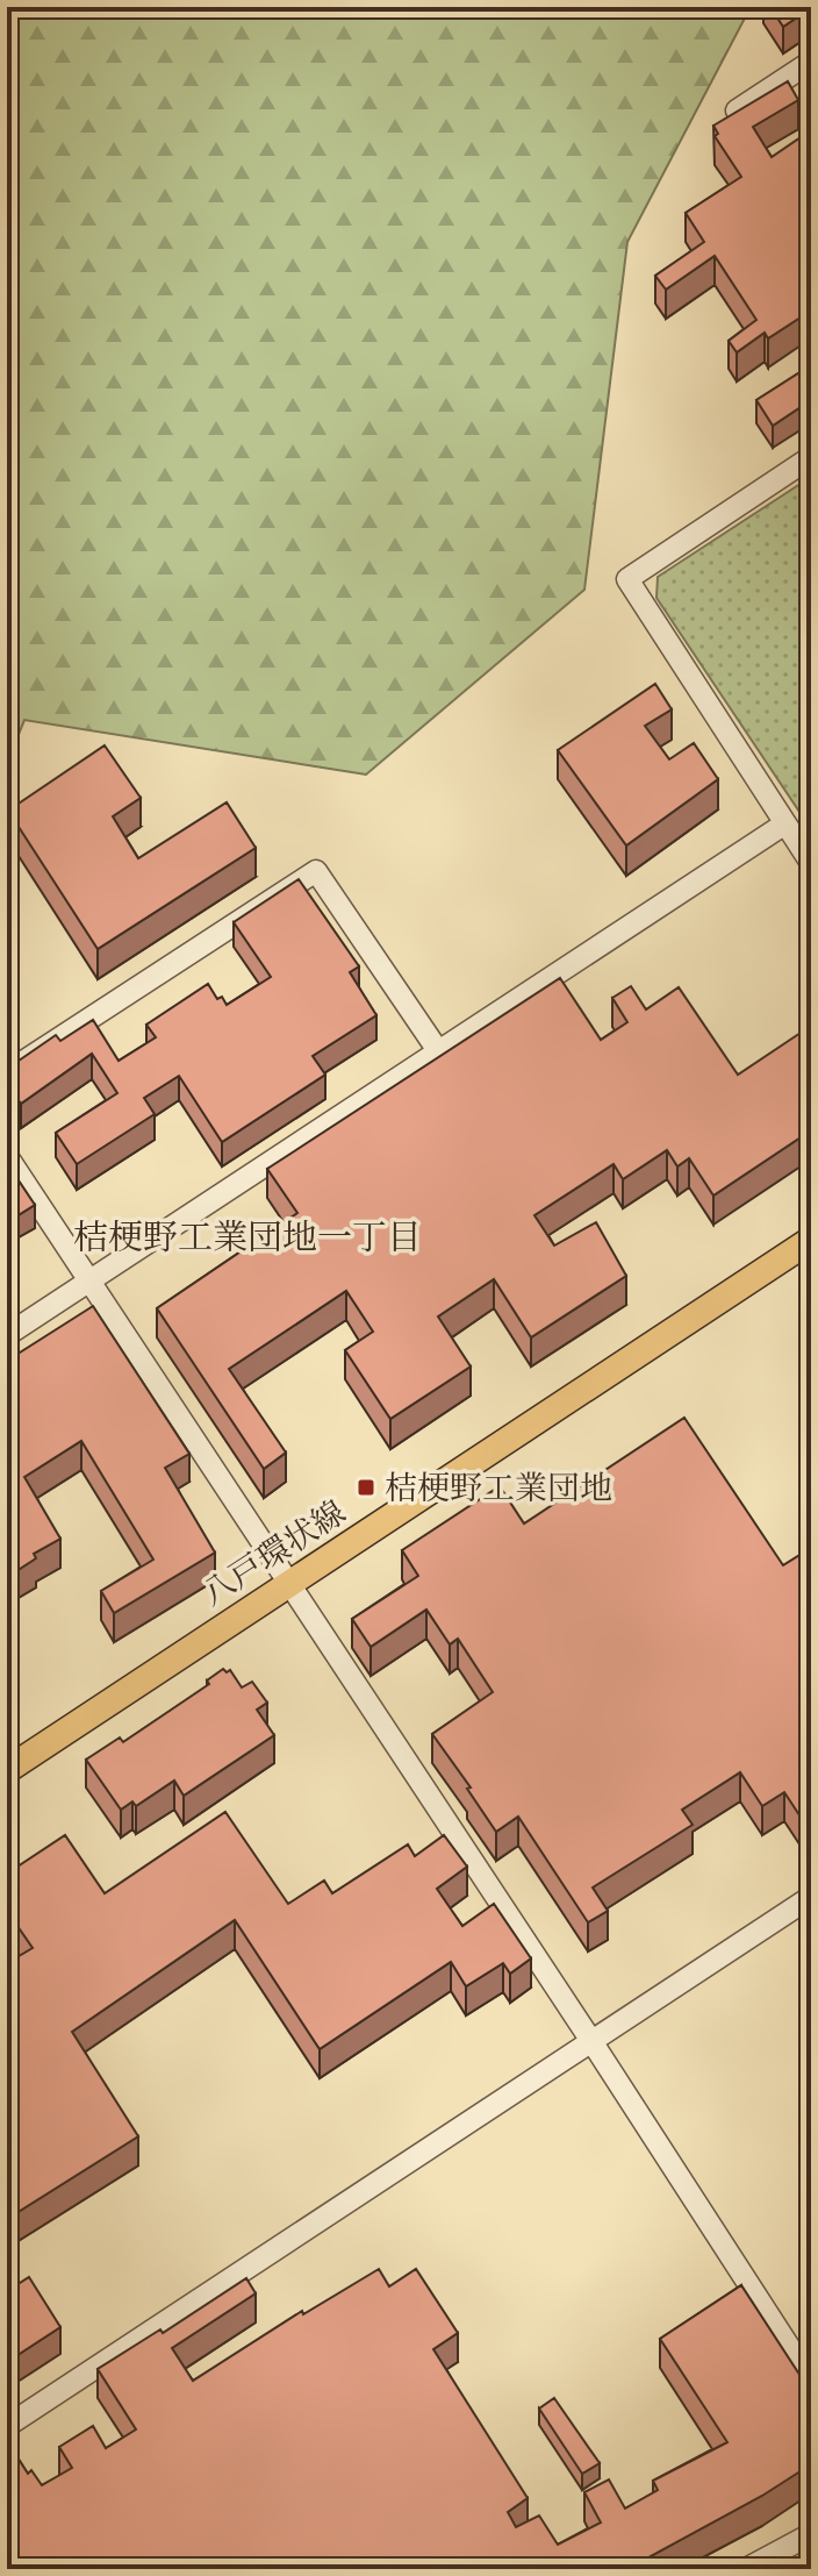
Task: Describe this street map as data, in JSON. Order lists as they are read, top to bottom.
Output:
{
  "streets": {
    "main road": ["八戸環状線"]
  },
  "districts": ["桔梗野工業団地一丁目"],
  "places": {
    "transit": ["桔梗野工業団地"]
  }
}
